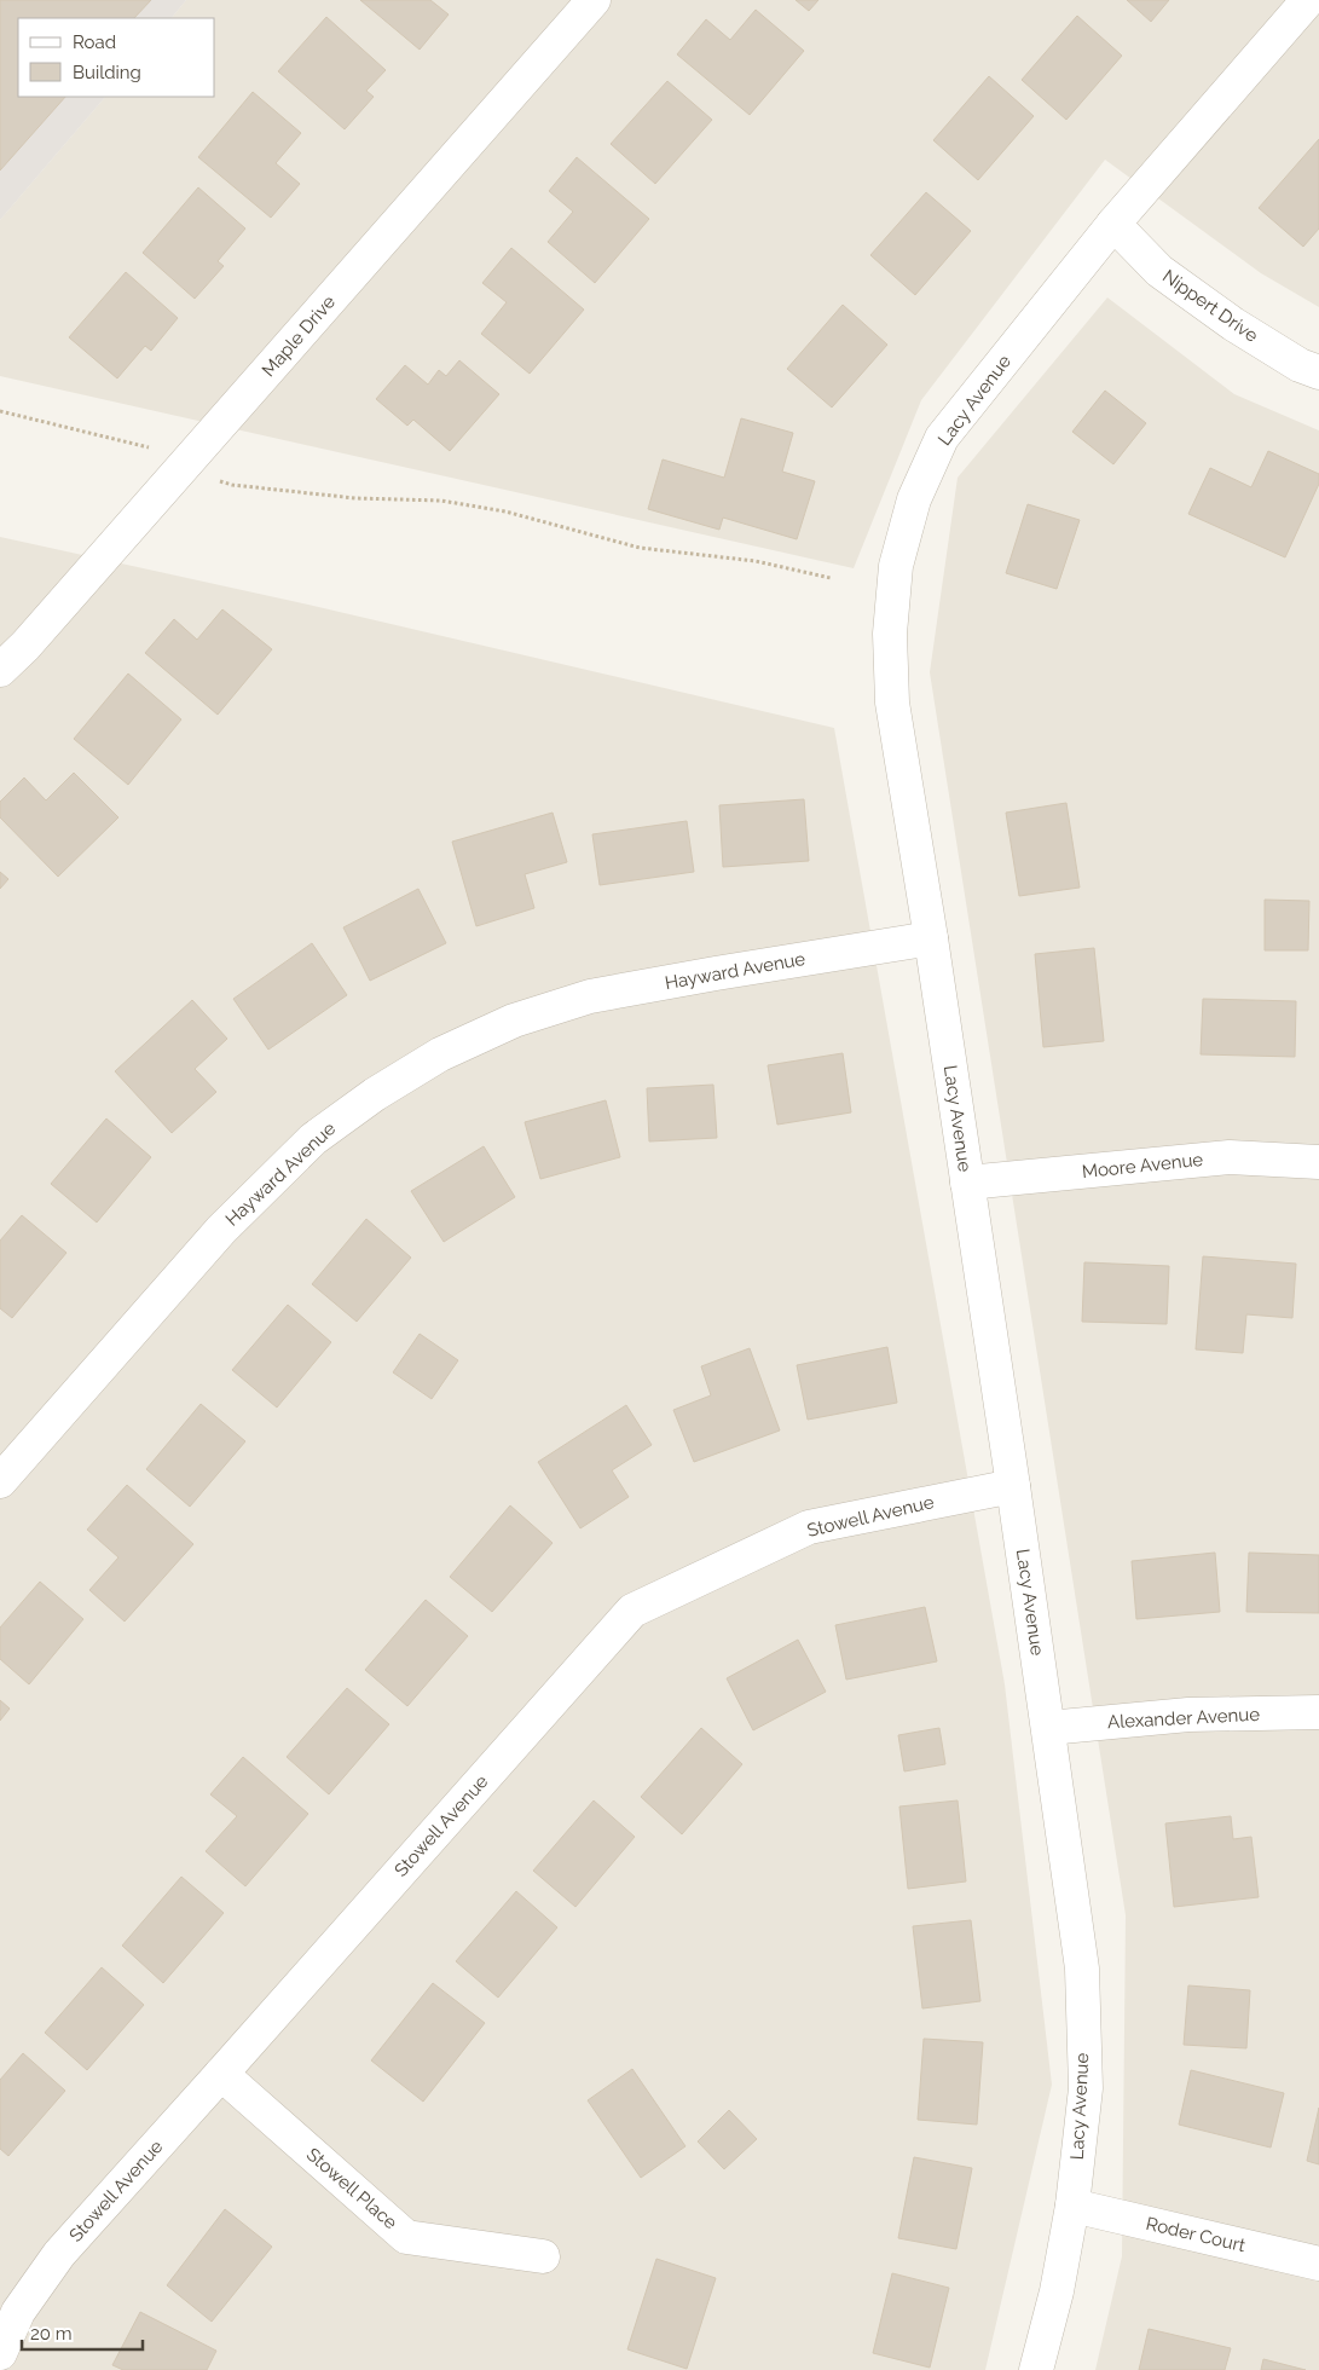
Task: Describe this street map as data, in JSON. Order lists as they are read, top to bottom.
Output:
{
  "streets": {
    "street": [
      "Nippert Drive",
      "Maple Drive",
      "Lacy Avenue",
      "Hayward Avenue",
      "Moore Avenue",
      "Stowell Avenue",
      "Alexander Avenue",
      "Stowell Place",
      "Roder Court"
    ]
  },
  "crossings": [
    ["Nippert Drive", "Lacy Avenue"],
    ["Lacy Avenue", "Hayward Avenue"],
    ["Lacy Avenue", "Moore Avenue"],
    ["Lacy Avenue", "Stowell Avenue"],
    ["Lacy Avenue", "Alexander Avenue"],
    ["Lacy Avenue", "Roder Court"],
    ["Stowell Avenue", "Stowell Place"]
  ],
  "legend": ["Road", "Building"],
  "scale_bar": "20 m"
}
